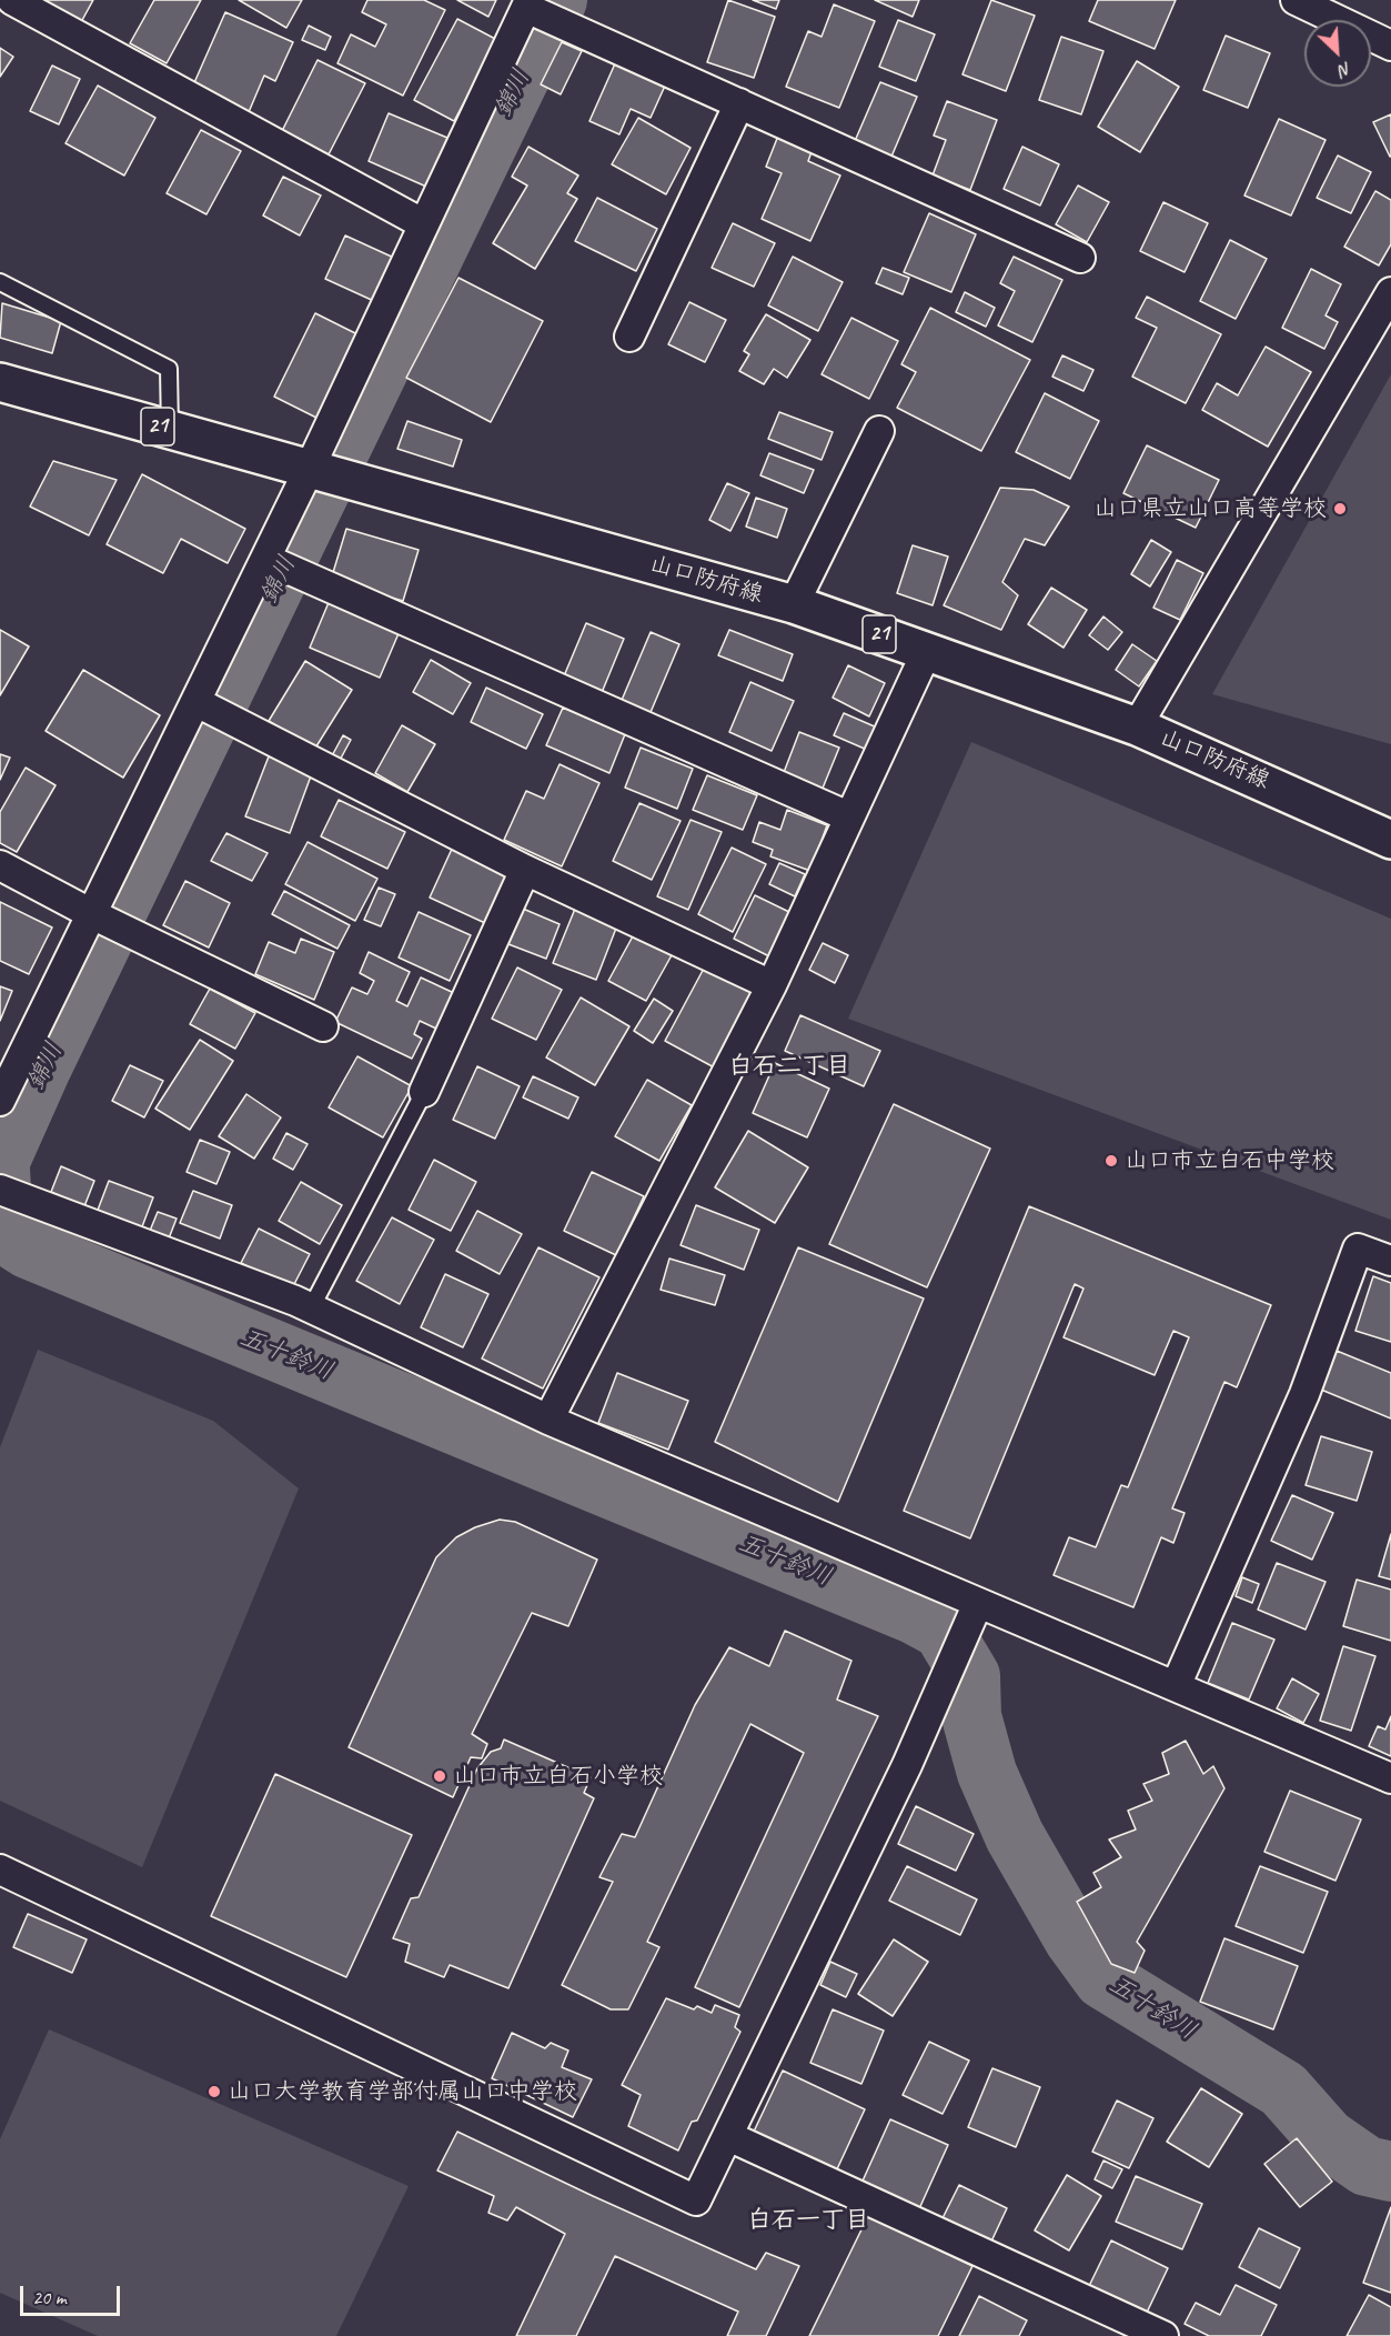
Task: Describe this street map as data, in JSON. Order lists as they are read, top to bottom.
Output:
{
  "streets": {
    "main road": ["21", "山口防府線"]
  },
  "districts": ["白石二丁目", "白石一丁目"],
  "water": ["錦川", "五十鈴川"],
  "places": [
    "山口県立山口高等学校",
    "山口市立白石中学校",
    "山口市立白石小学校",
    "山口大学教育学部付属山口中学校"
  ],
  "scale_bar": "20 m",
  "north": "bottom right"
}
